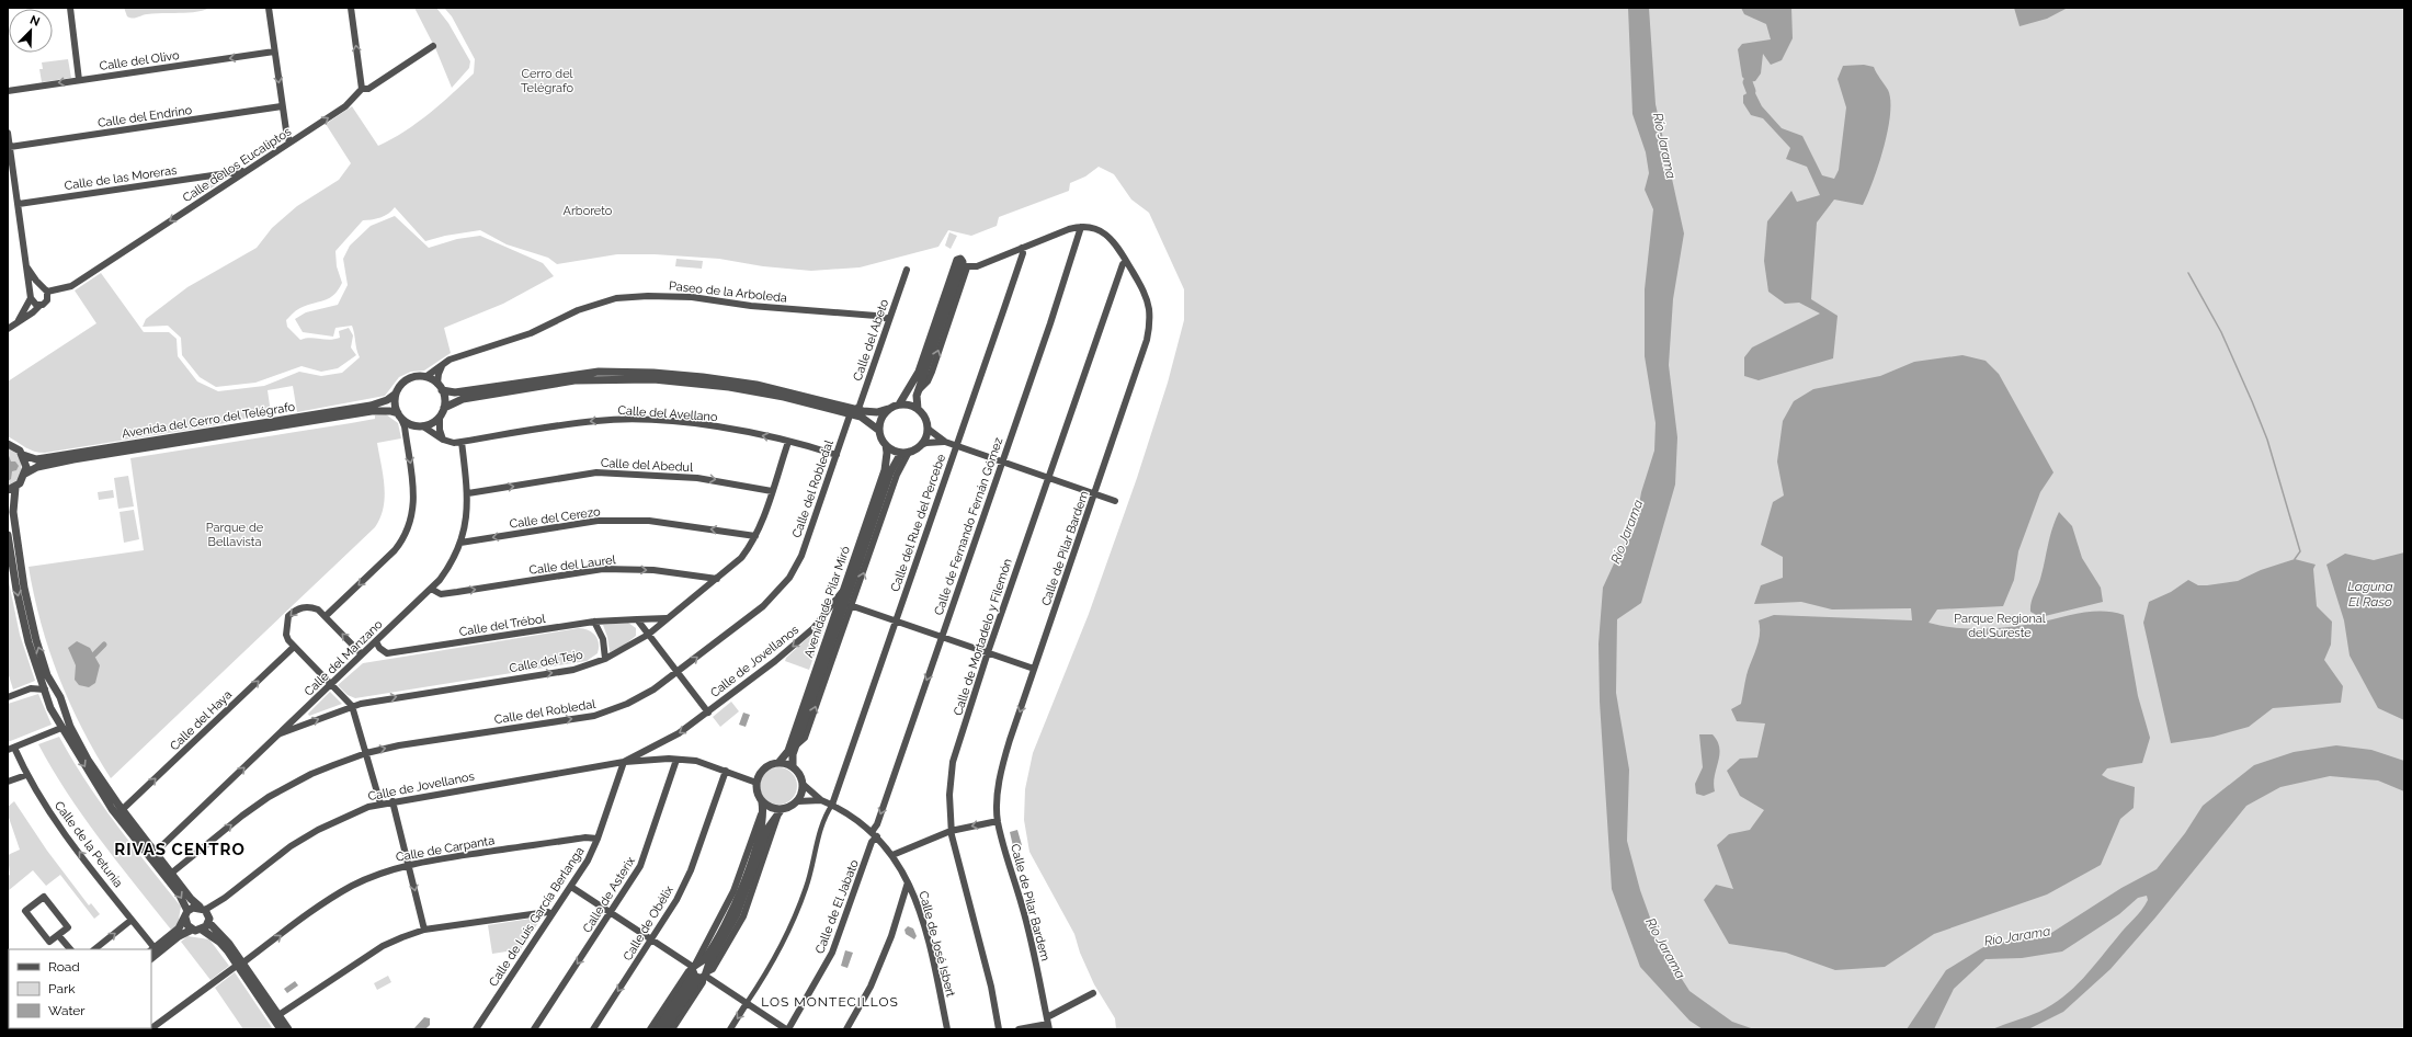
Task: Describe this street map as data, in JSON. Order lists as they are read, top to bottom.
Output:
{
  "streets": {
    "street": [
      "Calle del Olivo",
      "Calle del Endrino",
      "Calle de los Eucaliptos",
      "Calle de las Moreras",
      "Paseo de la Arboleda",
      "Calle del Abeto",
      "Calle del Avellano",
      "Avenida del Cerro del Telégrafo",
      "Calle del Abedul",
      "Calle del Robledal",
      "Calle del Cerezo",
      "Calle del Rue del Percebe",
      "Calle de Fernando Fernán Gómez",
      "Calle de Pilar Bardem",
      "Calle del Laurel",
      "Avenida de Pilar Miró",
      "Calle del Trébol",
      "Calle de Mortadelo y Filemón",
      "Calle del Manzano",
      "Calle del Tejo",
      "Calle de Jovellanos",
      "Calle del Haya",
      "Calle de la Petunia",
      "Calle de Carpanta",
      "Calle de Asterix",
      "Calle de El Jabato",
      "Calle de Luis García Berlanga",
      "Calle de Obélix",
      "Calle de José Isbert"
    ]
  },
  "crossings": [
    ["Calle de los Eucaliptos", "Calle de las Moreras"],
    ["Paseo de la Arboleda", "Calle del Abeto"],
    ["Paseo de la Arboleda", "Calle del Avellano"],
    ["Paseo de la Arboleda", "Avenida del Cerro del Telégrafo"],
    ["Calle del Abeto", "Calle del Robledal"],
    ["Calle del Avellano", "Avenida del Cerro del Telégrafo"],
    ["Calle del Avellano", "Calle del Robledal"],
    ["Calle del Avellano", "Calle del Manzano"],
    ["Calle del Avellano", "Calle del Tejo"],
    ["Calle del Abedul", "Calle del Manzano"],
    ["Calle del Abedul", "Calle del Tejo"],
    ["Calle del Cerezo", "Calle del Manzano"],
    ["Calle del Cerezo", "Calle del Tejo"],
    ["Calle del Rue del Percebe", "Calle de José Isbert"],
    ["Calle de Fernando Fernán Gómez", "Calle de Pilar Bardem"],
    ["Calle de Fernando Fernán Gómez", "Calle de El Jabato"],
    ["Calle de Fernando Fernán Gómez", "Calle de José Isbert"],
    ["Calle de Pilar Bardem", "Calle de Mortadelo y Filemón"],
    ["Calle del Laurel", "Calle del Manzano"],
    ["Calle del Laurel", "Calle del Tejo"],
    ["Avenida de Pilar Miró", "Calle de Jovellanos"],
    ["Avenida de Pilar Miró", "Calle de José Isbert"],
    ["Calle del Trébol", "Calle del Manzano"],
    ["Calle del Trébol", "Calle del Tejo"],
    ["Calle del Manzano", "Calle del Tejo"],
    ["Calle de Jovellanos", "Calle de Luis García Berlanga"],
    ["Calle de Carpanta", "Calle de Luis García Berlanga"],
    ["Calle de El Jabato", "Calle de José Isbert"]
  ],
  "one_way": [
    "Calle del Olivo",
    "Calle del Abedul",
    "Calle del Robledal",
    "Calle del Cerezo",
    "Calle del Laurel",
    "Calle del Tejo",
    "Calle del Haya",
    "Calle de Carpanta",
    "Calle de Asterix"
  ],
  "districts": ["RIVAS CENTRO", "LOS MONTECILLOS"],
  "water": ["Río Jarama", "Laguna El Raso"],
  "parks": [
    "Cerro del Telégrafo",
    "Arboreto",
    "Parque de Bellavista",
    "Parque Regional del Sureste"
  ],
  "legend": ["Road", "Park", "Water"],
  "north": "top right"
}
